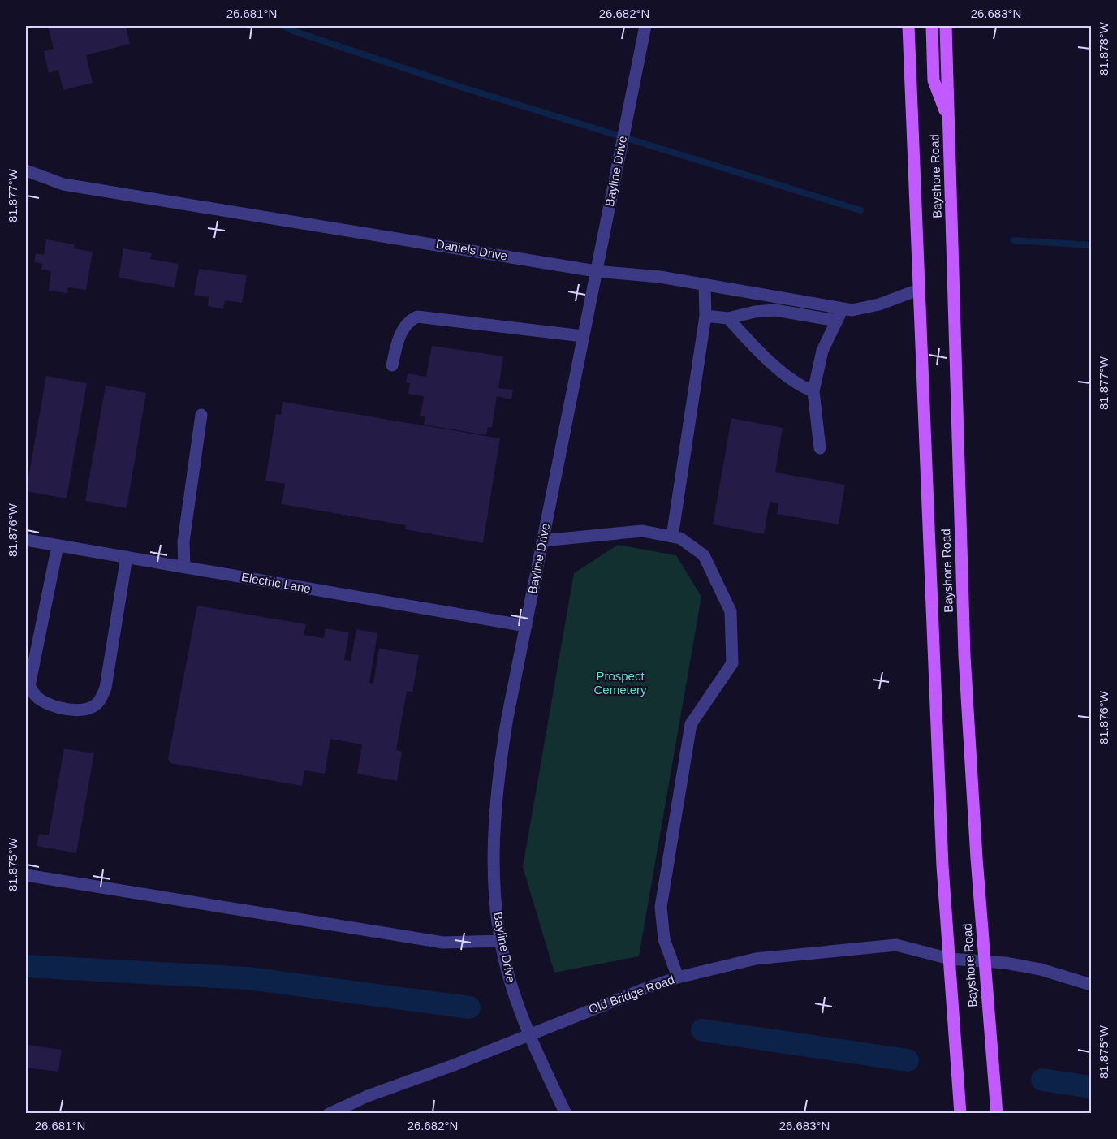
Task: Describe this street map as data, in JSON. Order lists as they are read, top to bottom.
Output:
{
  "streets": {
    "main road": ["Bayshore Road"],
    "street": [
      "Bayline Drive",
      "Daniels Drive",
      "Electric Lane",
      "Old Bridge Road"
    ]
  },
  "crossings": [
    ["Bayline Drive", "Daniels Drive"],
    ["Bayline Drive", "Electric Lane"],
    ["Bayline Drive", "Old Bridge Road"],
    ["Bayshore Road", "Daniels Drive"],
    ["Bayshore Road", "Old Bridge Road"]
  ],
  "parks": ["Prospect Cemetery"],
  "coordinates": [
    "26.681°N",
    "26.682°N",
    "26.683°N",
    "81.878°W",
    "81.877°W",
    "81.876°W",
    "81.875°W"
  ]
}
